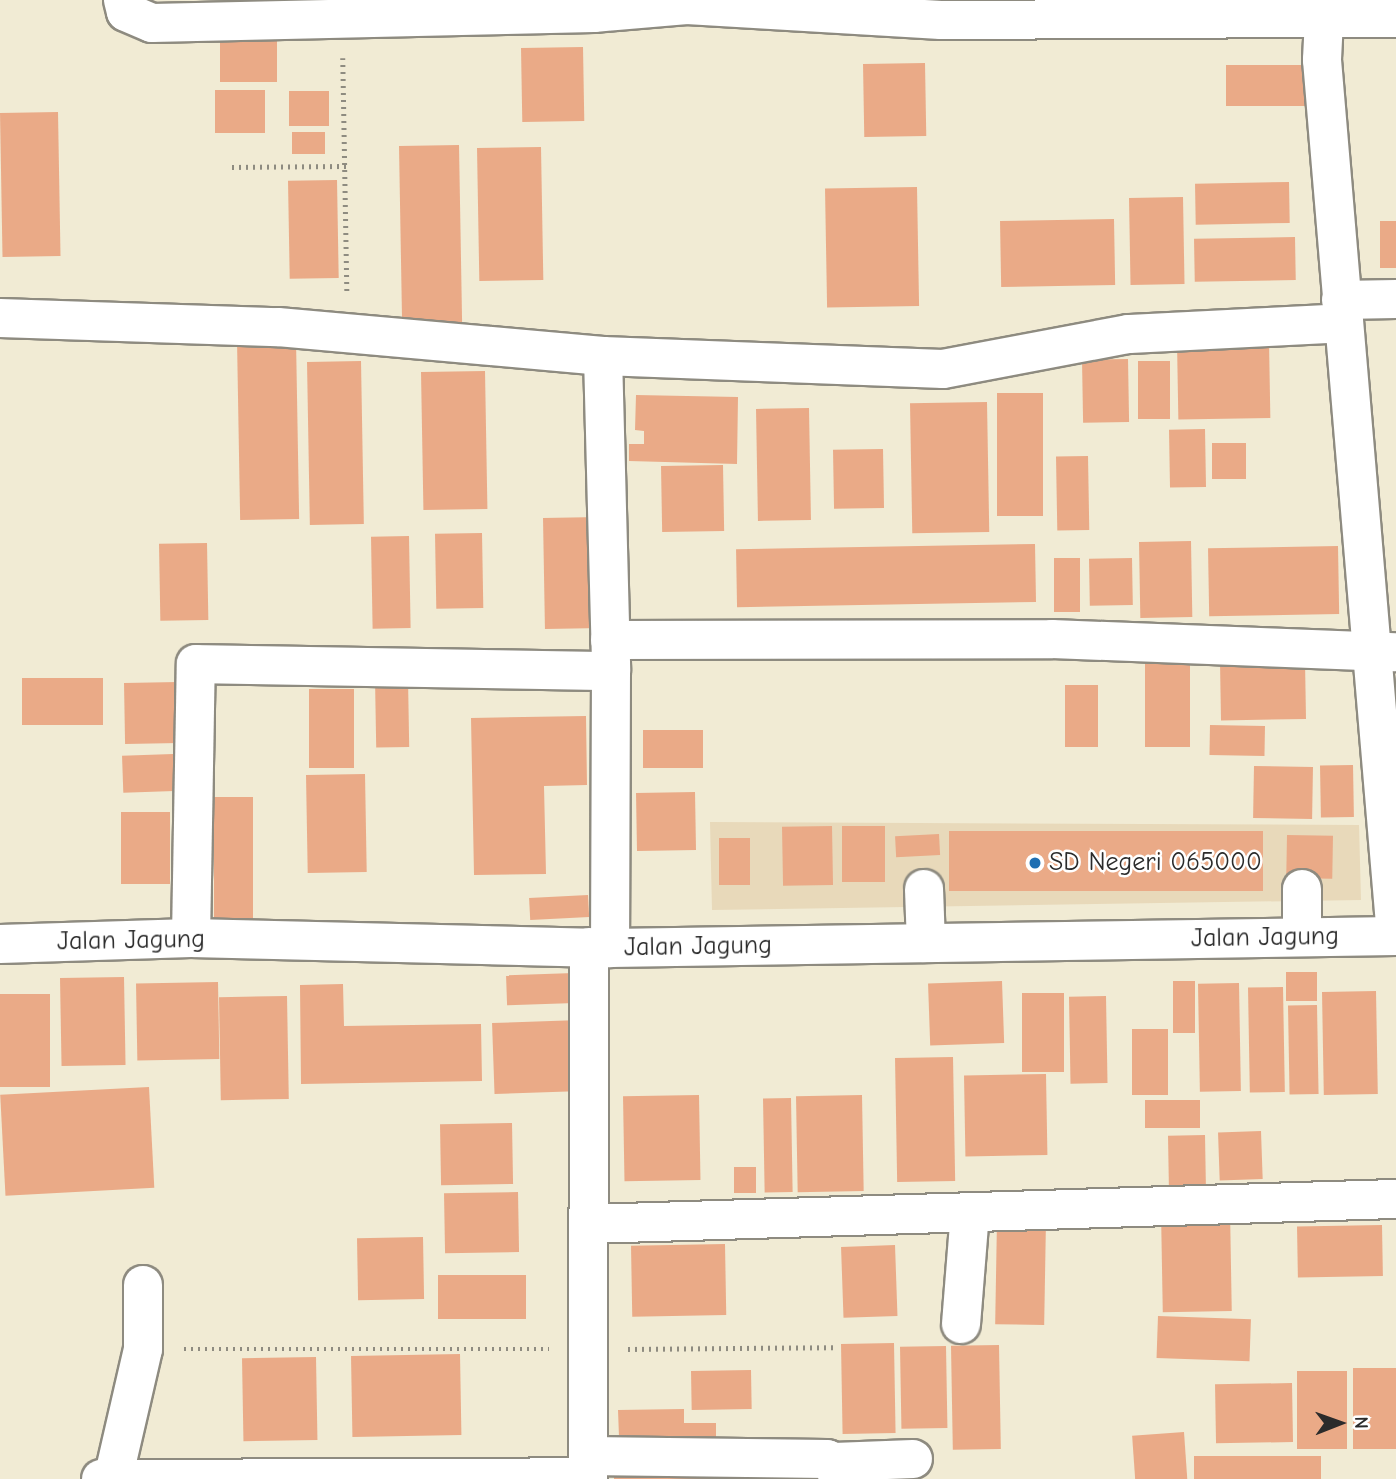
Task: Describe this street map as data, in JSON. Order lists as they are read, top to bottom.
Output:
{
  "streets": {
    "street": ["Jalan Jagung"]
  },
  "places": ["SD Negeri 065000"],
  "north": "right"
}
